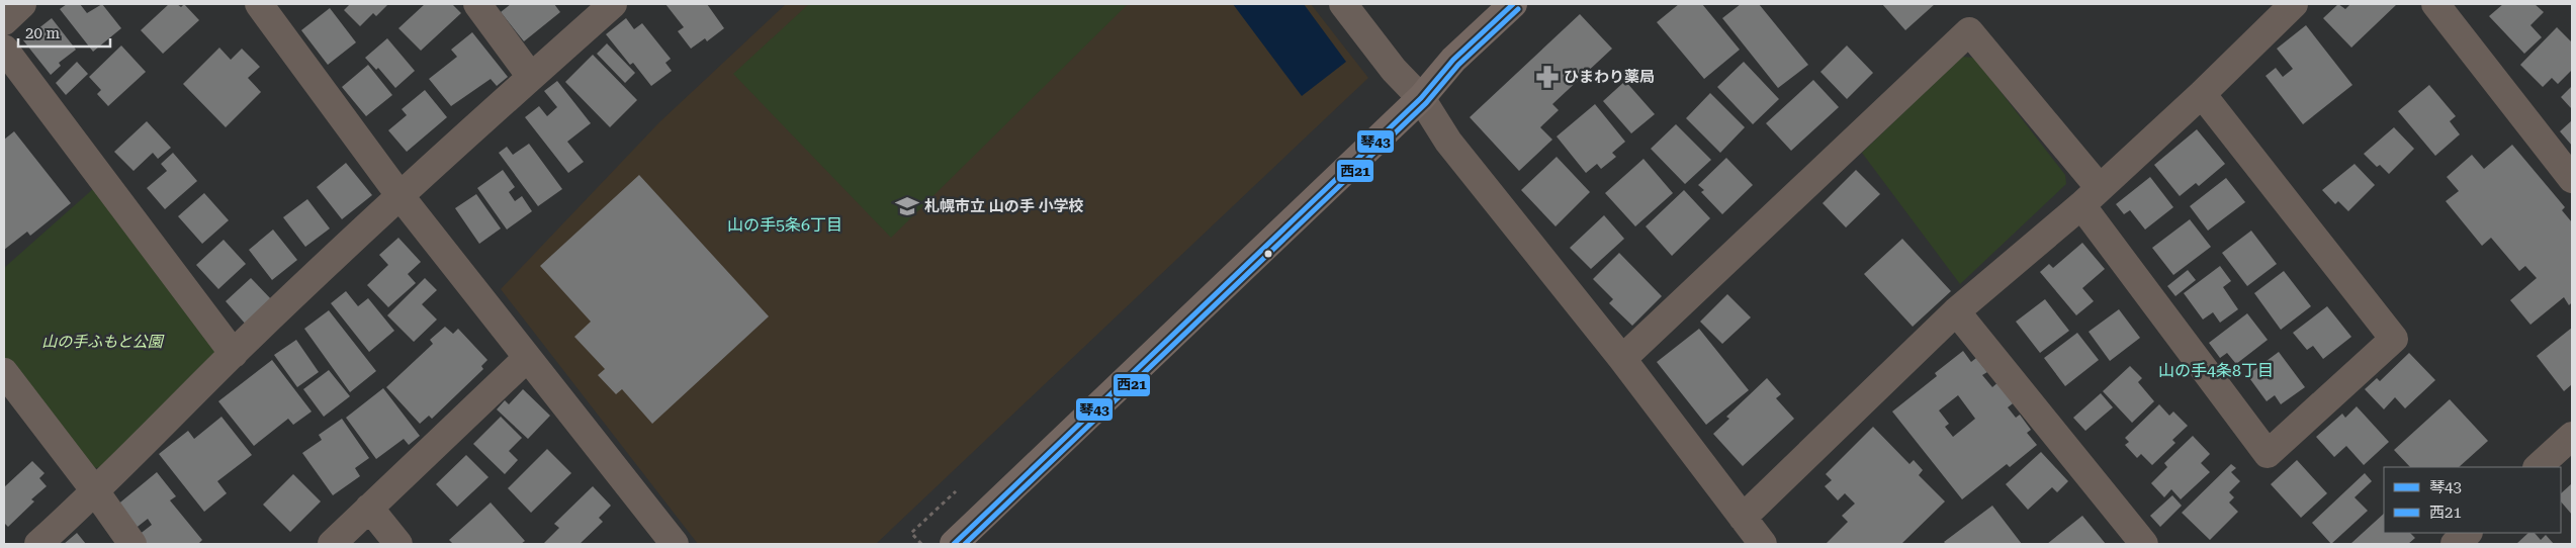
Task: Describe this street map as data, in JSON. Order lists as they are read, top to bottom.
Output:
{
  "districts": ["山の手5条6丁目", "山の手4条8丁目"],
  "parks": ["山の手ふもと公園"],
  "places": {
    "pharmacy": ["ひまわり薬局"],
    "school or university": ["札幌市立 山の手 小学校"]
  },
  "lines": ["transit line 琴43", "transit line 西21"],
  "legend": ["琴43", "西21"],
  "scale_bar": "20 m"
}
